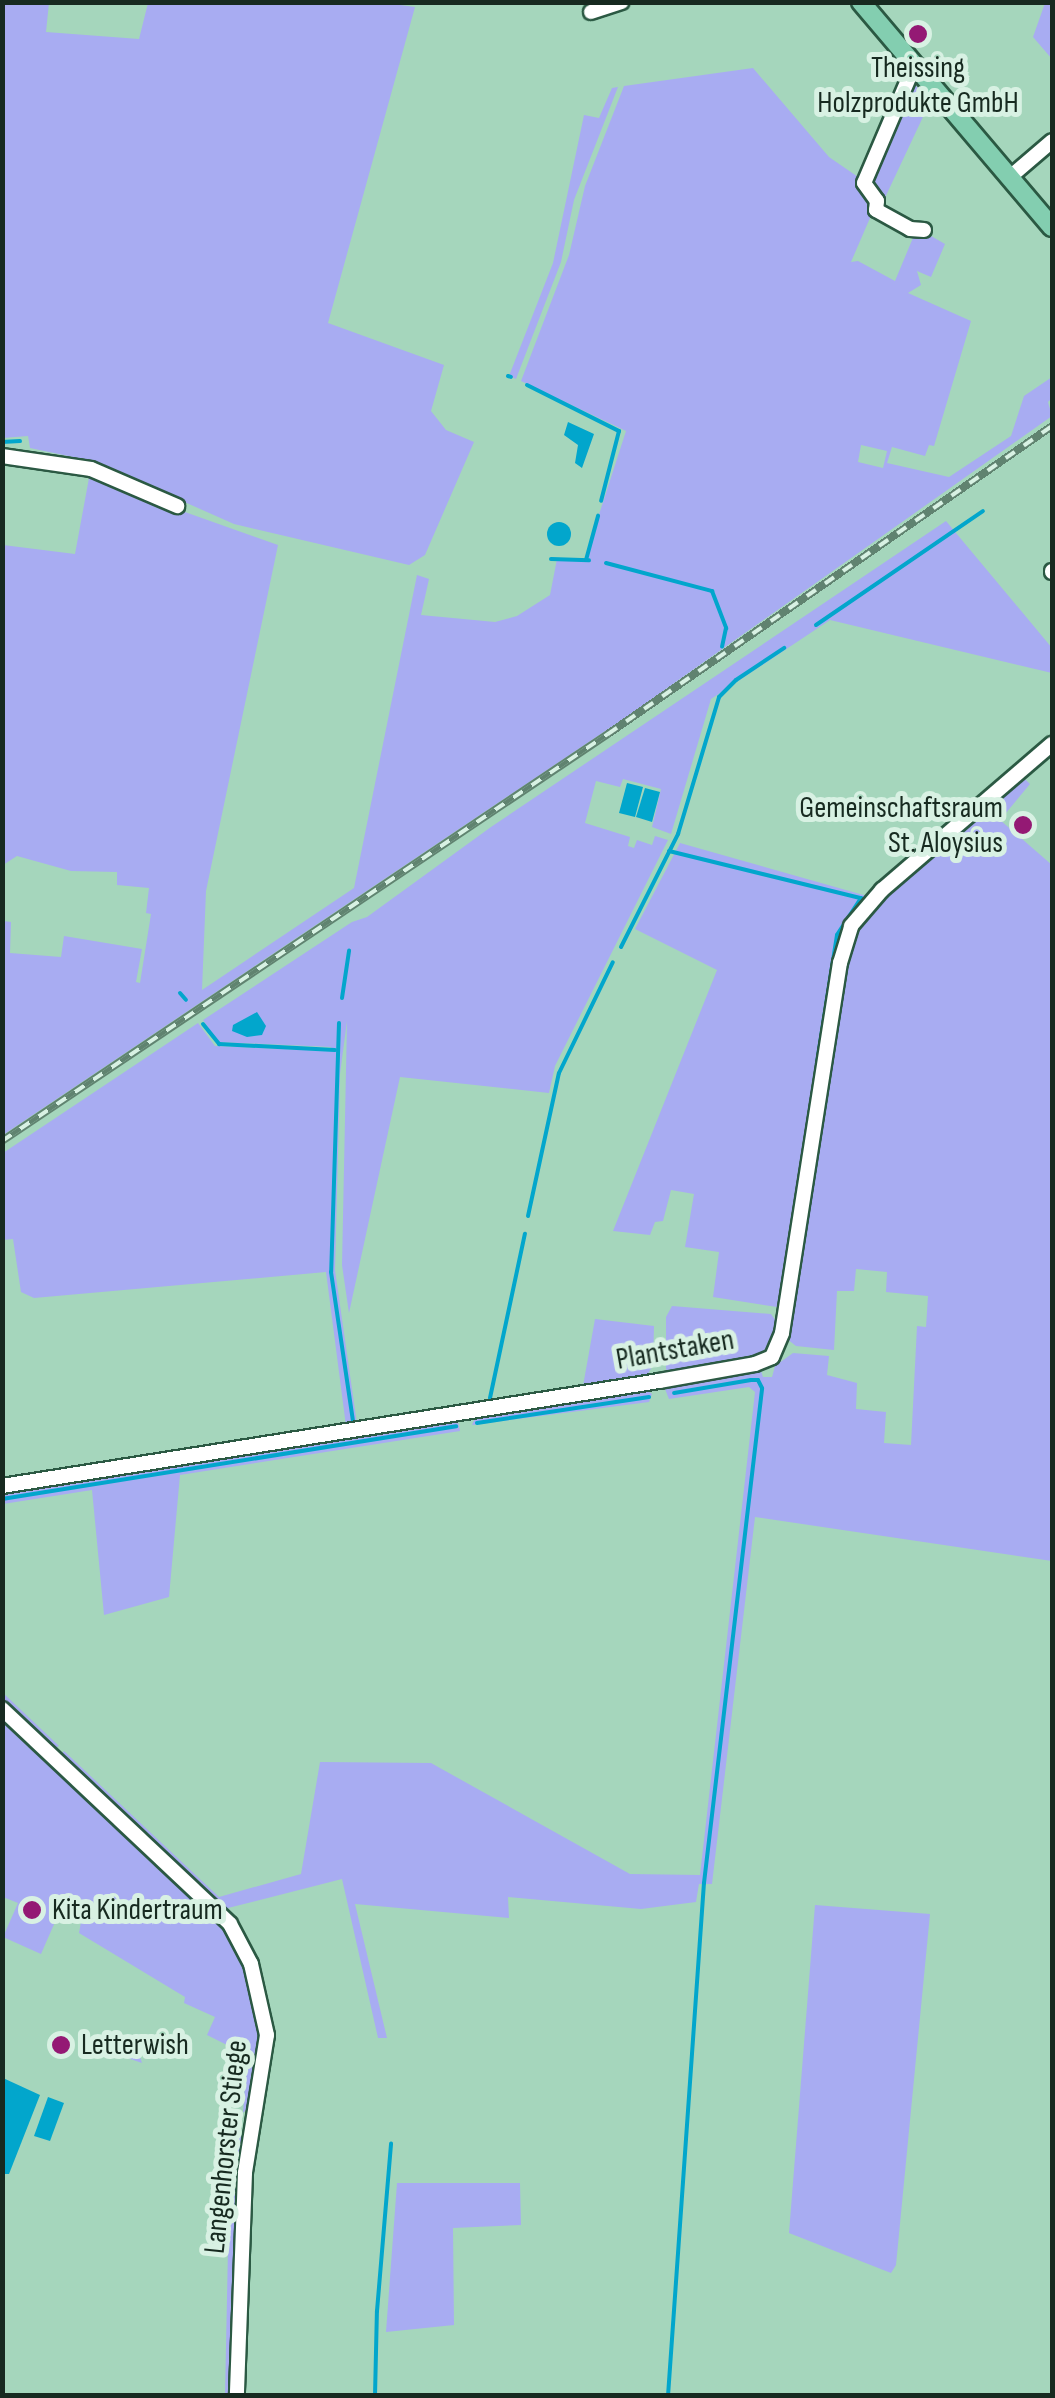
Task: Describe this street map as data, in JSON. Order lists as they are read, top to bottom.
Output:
{
  "streets": {
    "street": ["Plantstaken", "Langenhorster Stiege"]
  },
  "places": [
    "Theissing Holzprodukte GmbH",
    "Gemeinschaftsraum St. Aloysius",
    "Kita Kindertraum",
    "Letterwish"
  ]
}
